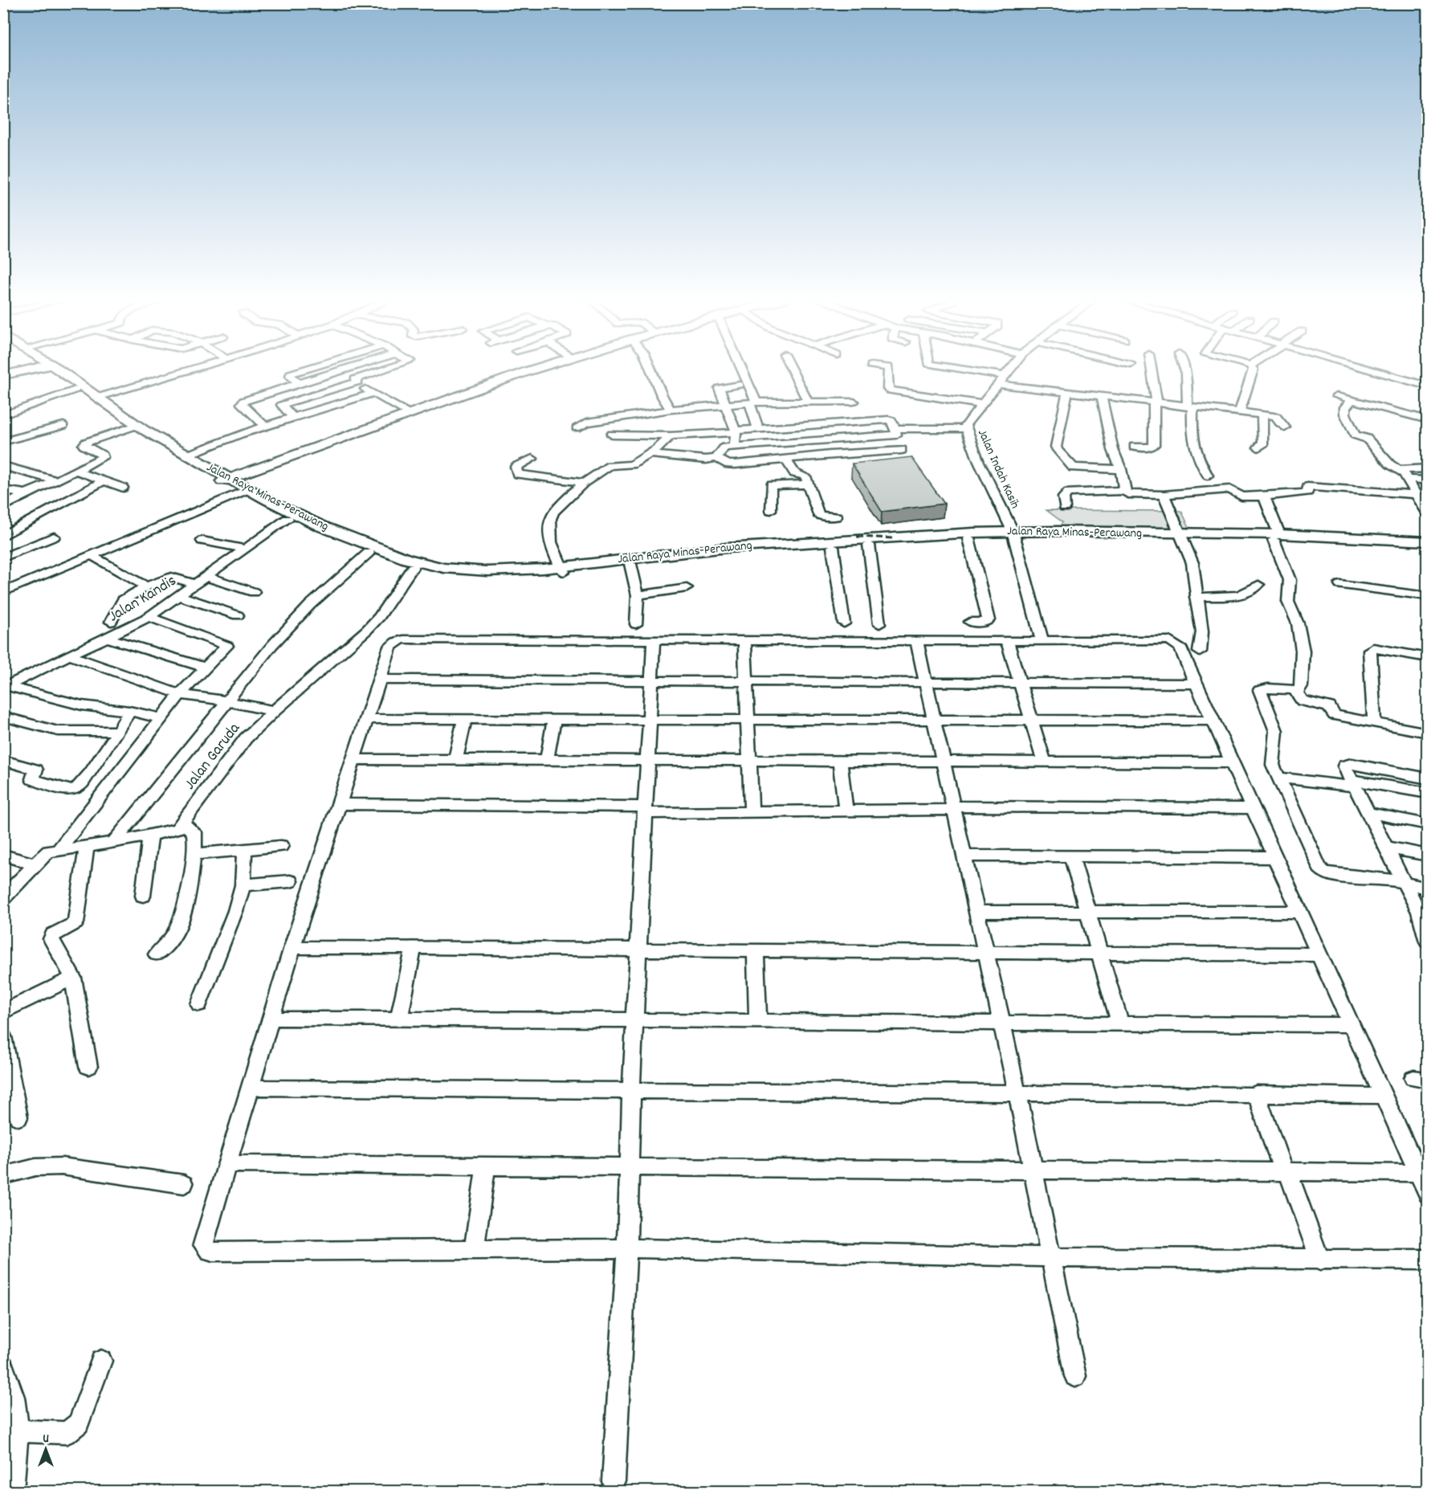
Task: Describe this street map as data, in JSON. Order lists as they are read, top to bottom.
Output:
{
  "streets": {
    "main road": ["Jalan Raya Minas-Perawang"],
    "street": ["Jalan Indah Kasih", "Jalan Kandis", "Jalan Garuda"]
  },
  "crossings": [
    ["Jalan Indah Kasih", "Jalan Raya Minas-Perawang"],
    ["Jalan Raya Minas-Perawang", "Jalan Kandis"],
    ["Jalan Raya Minas-Perawang", "Jalan Garuda"]
  ],
  "north": "top"
}
